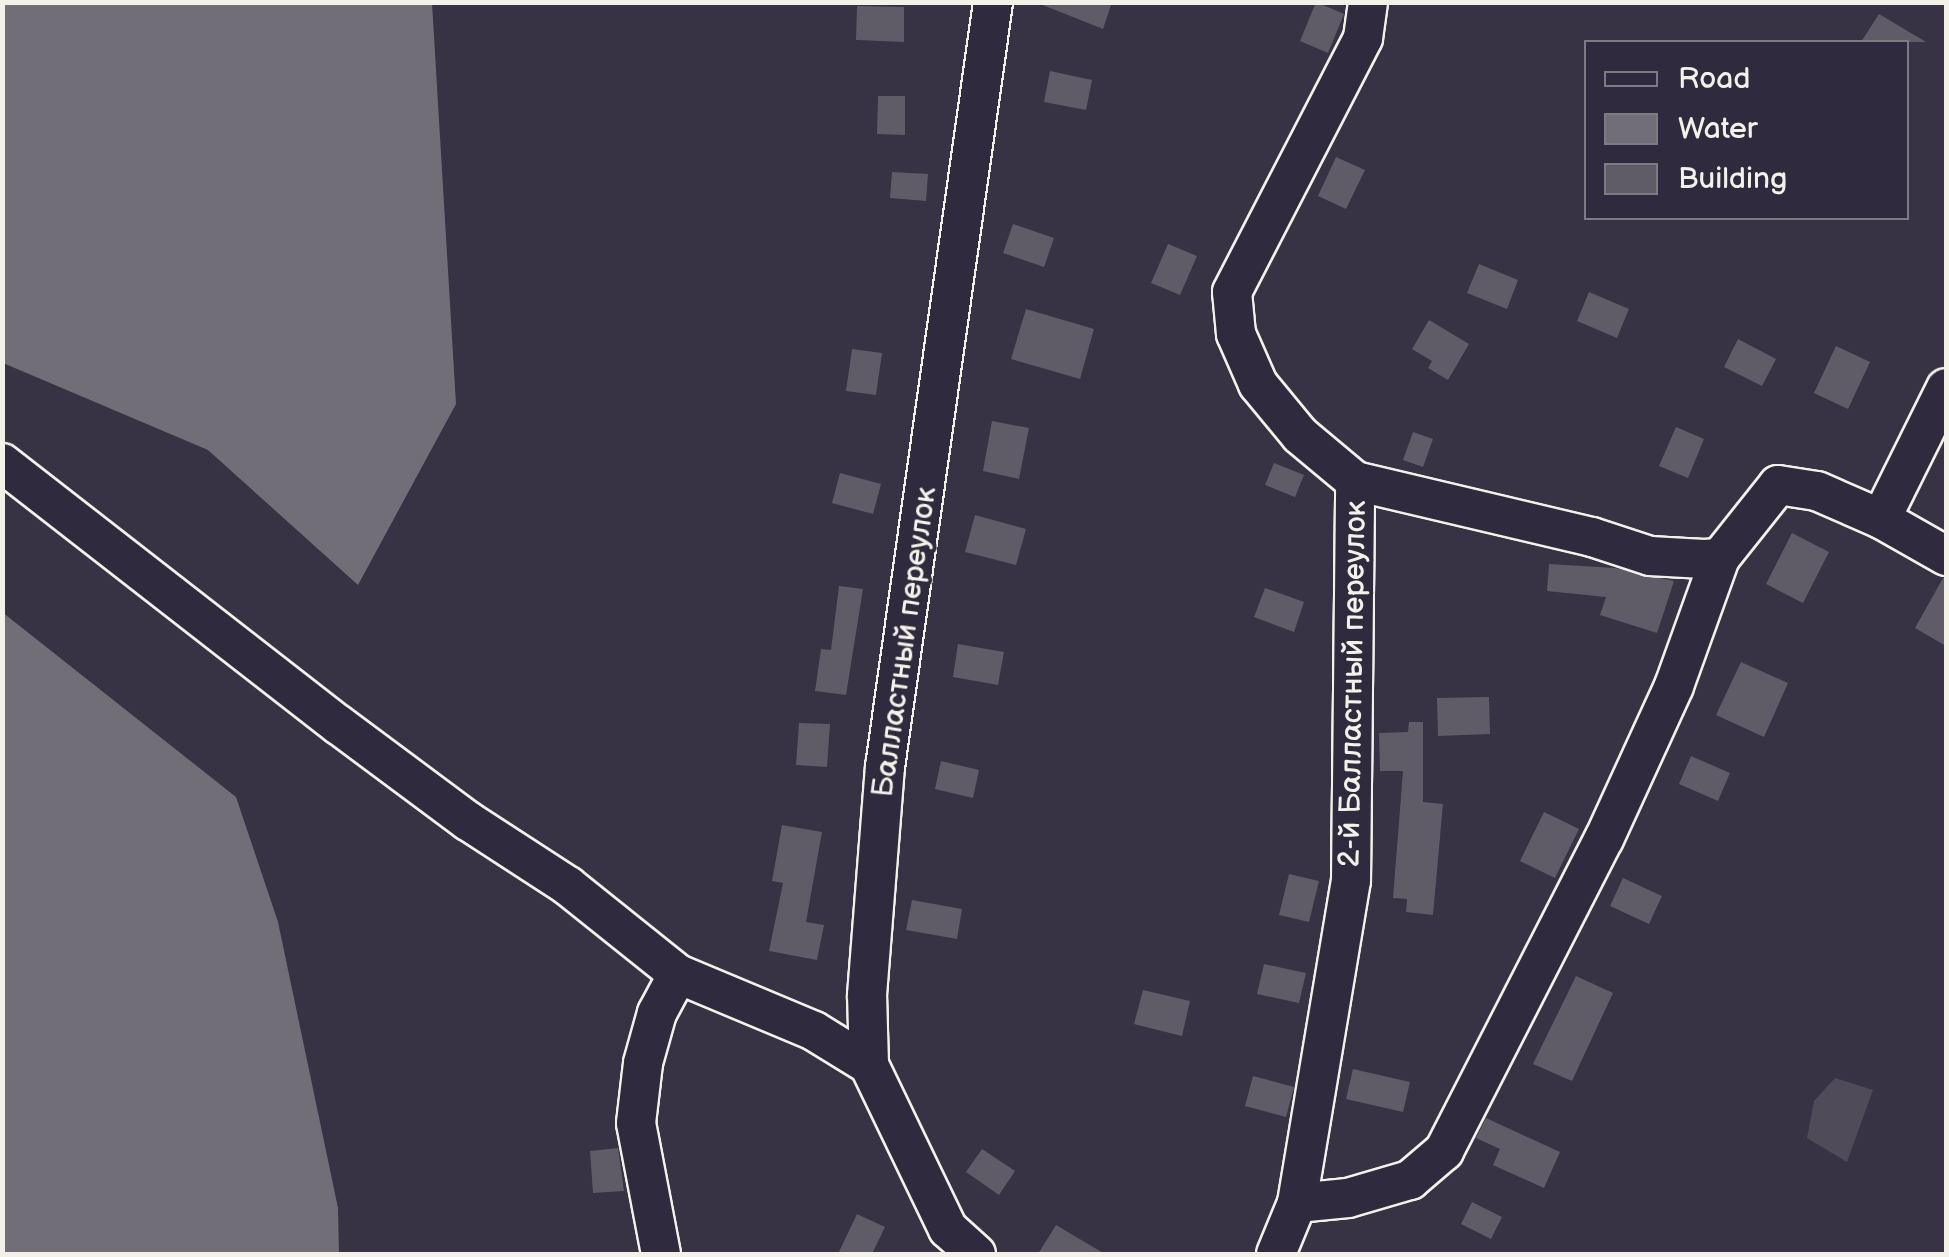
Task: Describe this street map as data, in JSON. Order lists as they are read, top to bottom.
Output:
{
  "streets": {
    "street": ["Балластный переулок", "2-й Балластный переулок"]
  },
  "legend": ["Road", "Water", "Building"]
}
